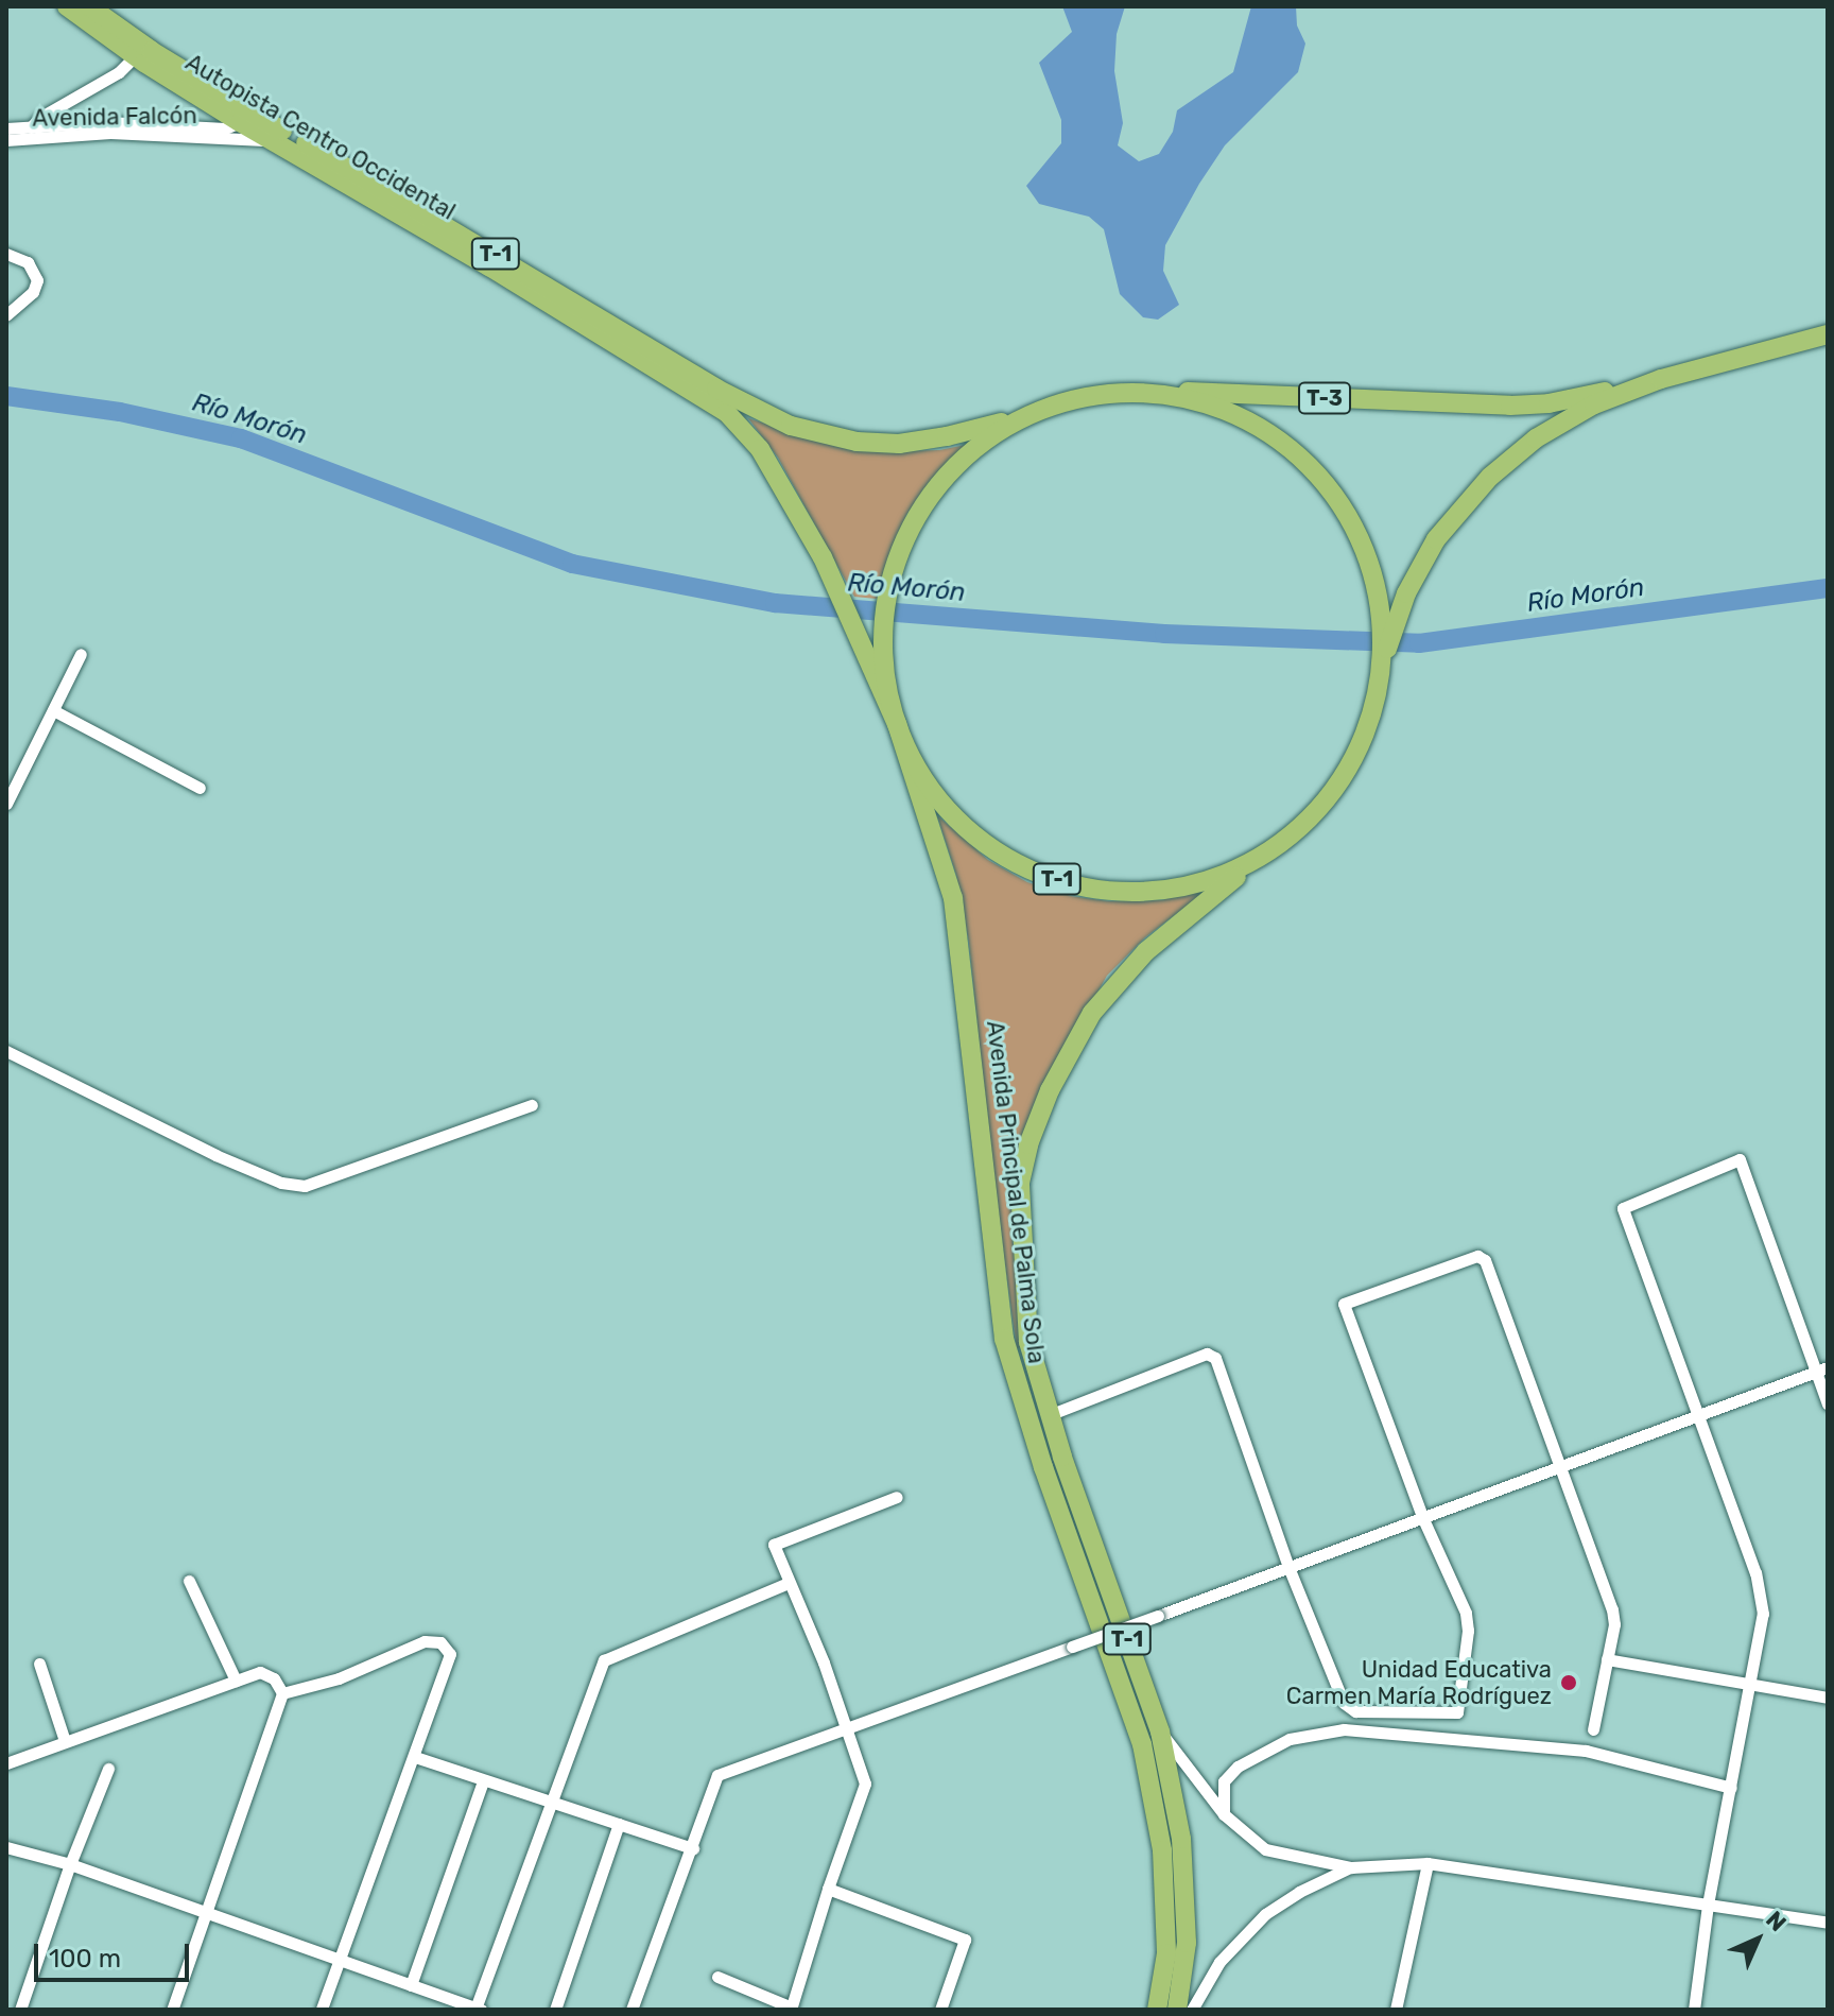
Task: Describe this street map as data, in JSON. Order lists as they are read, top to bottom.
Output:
{
  "streets": {
    "highway": [
      "Autopista Centro Occidental",
      "T-1",
      "T-3",
      "Avenida Principal de Palma Sola"
    ],
    "street": ["Avenida Falcón"]
  },
  "crossings": [
    ["Avenida Falcón", "Autopista Centro Occidental"],
    ["Autopista Centro Occidental", "T-1"],
    ["Autopista Centro Occidental", "Avenida Principal de Palma Sola"],
    ["T-1", "T-3"],
    ["T-1", "Avenida Principal de Palma Sola"]
  ],
  "water": ["Río Morón"],
  "places": ["Unidad Educativa Carmen María Rodríguez"],
  "scale_bar": "100 m",
  "north": "top right"
}
